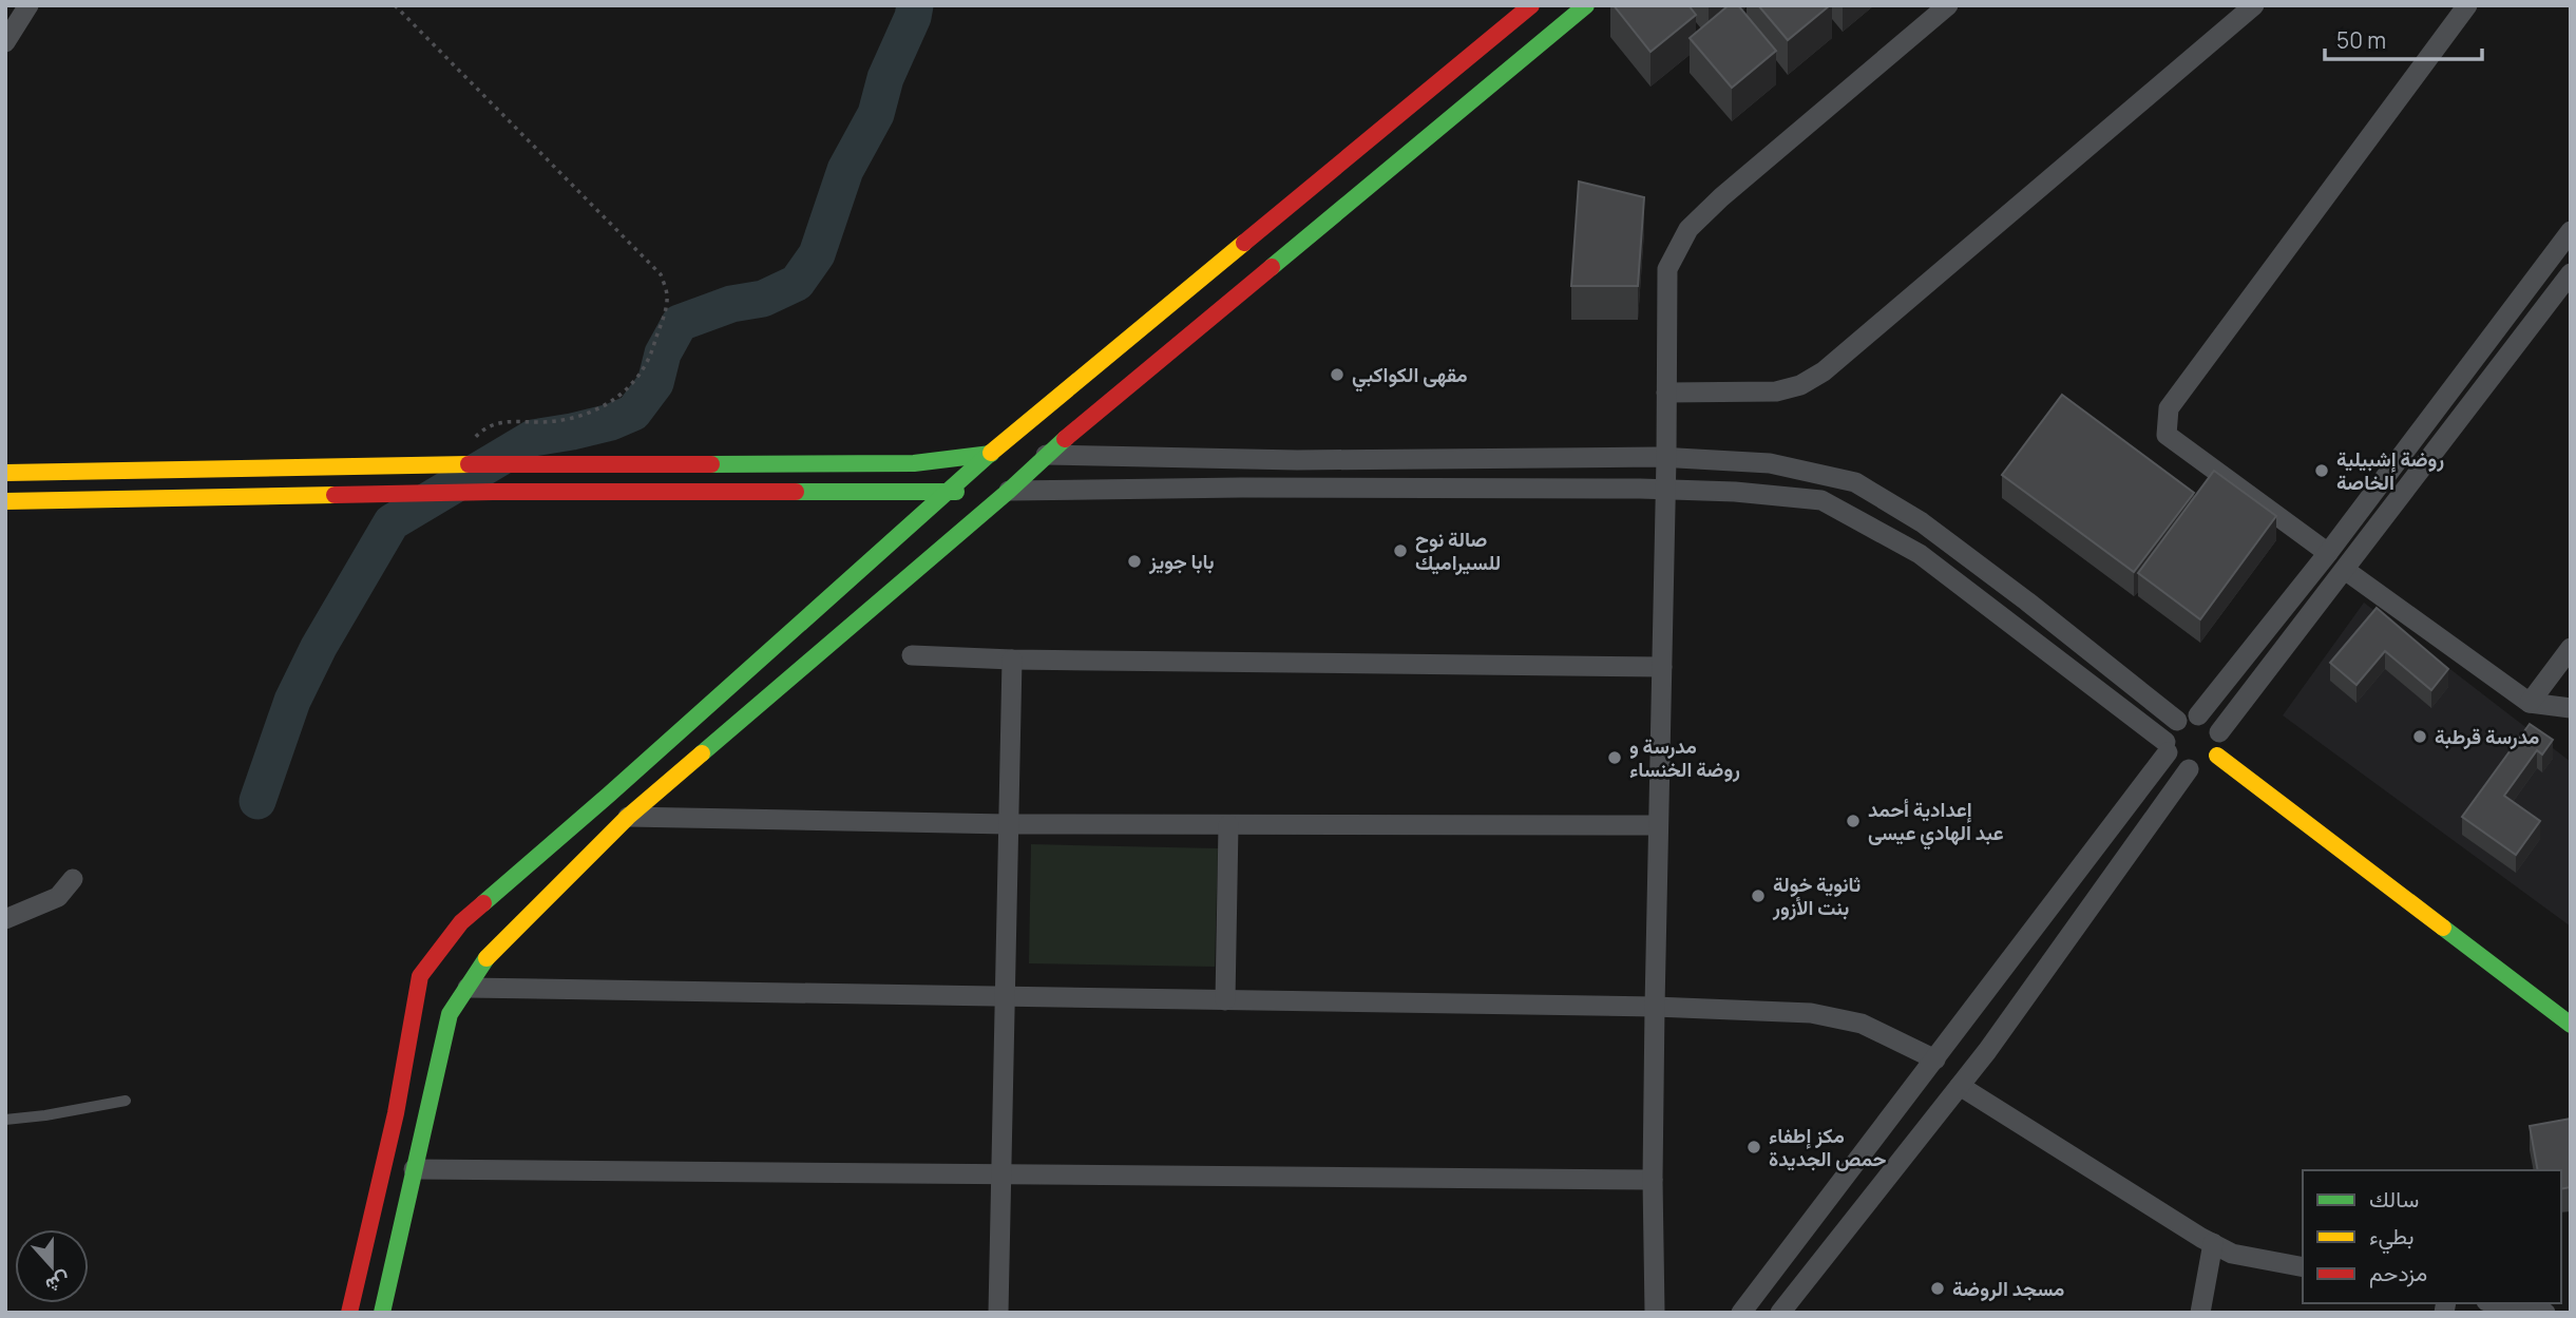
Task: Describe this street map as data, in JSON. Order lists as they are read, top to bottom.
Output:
{
  "places": [
    "مقهى الكواكبي",
    "روضة إشبيلية الخاصة",
    "صالة نوح للسيراميك",
    "بابا جويز",
    "مدرسة قرطبة",
    "مدرسة و روضة الخنساء",
    "إعدادية أحمد عبد الهادي عيسى",
    "ثانوية خولة بنت الأزور",
    "مكز إطفاء حمص الجديدة",
    "مسجد الروضة"
  ],
  "legend": ["سالك", "بطيء", "مزدحم"],
  "scale_bar": "50 m",
  "north": "bottom"
}
